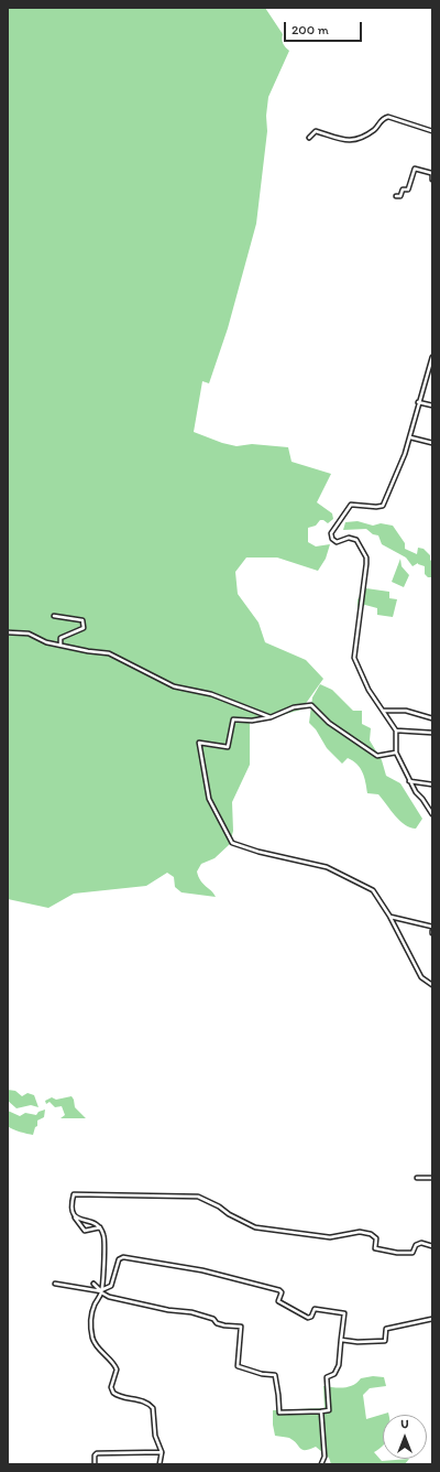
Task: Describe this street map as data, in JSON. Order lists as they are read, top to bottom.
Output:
{
  "scale_bar": "200 m",
  "north": "top"
}
